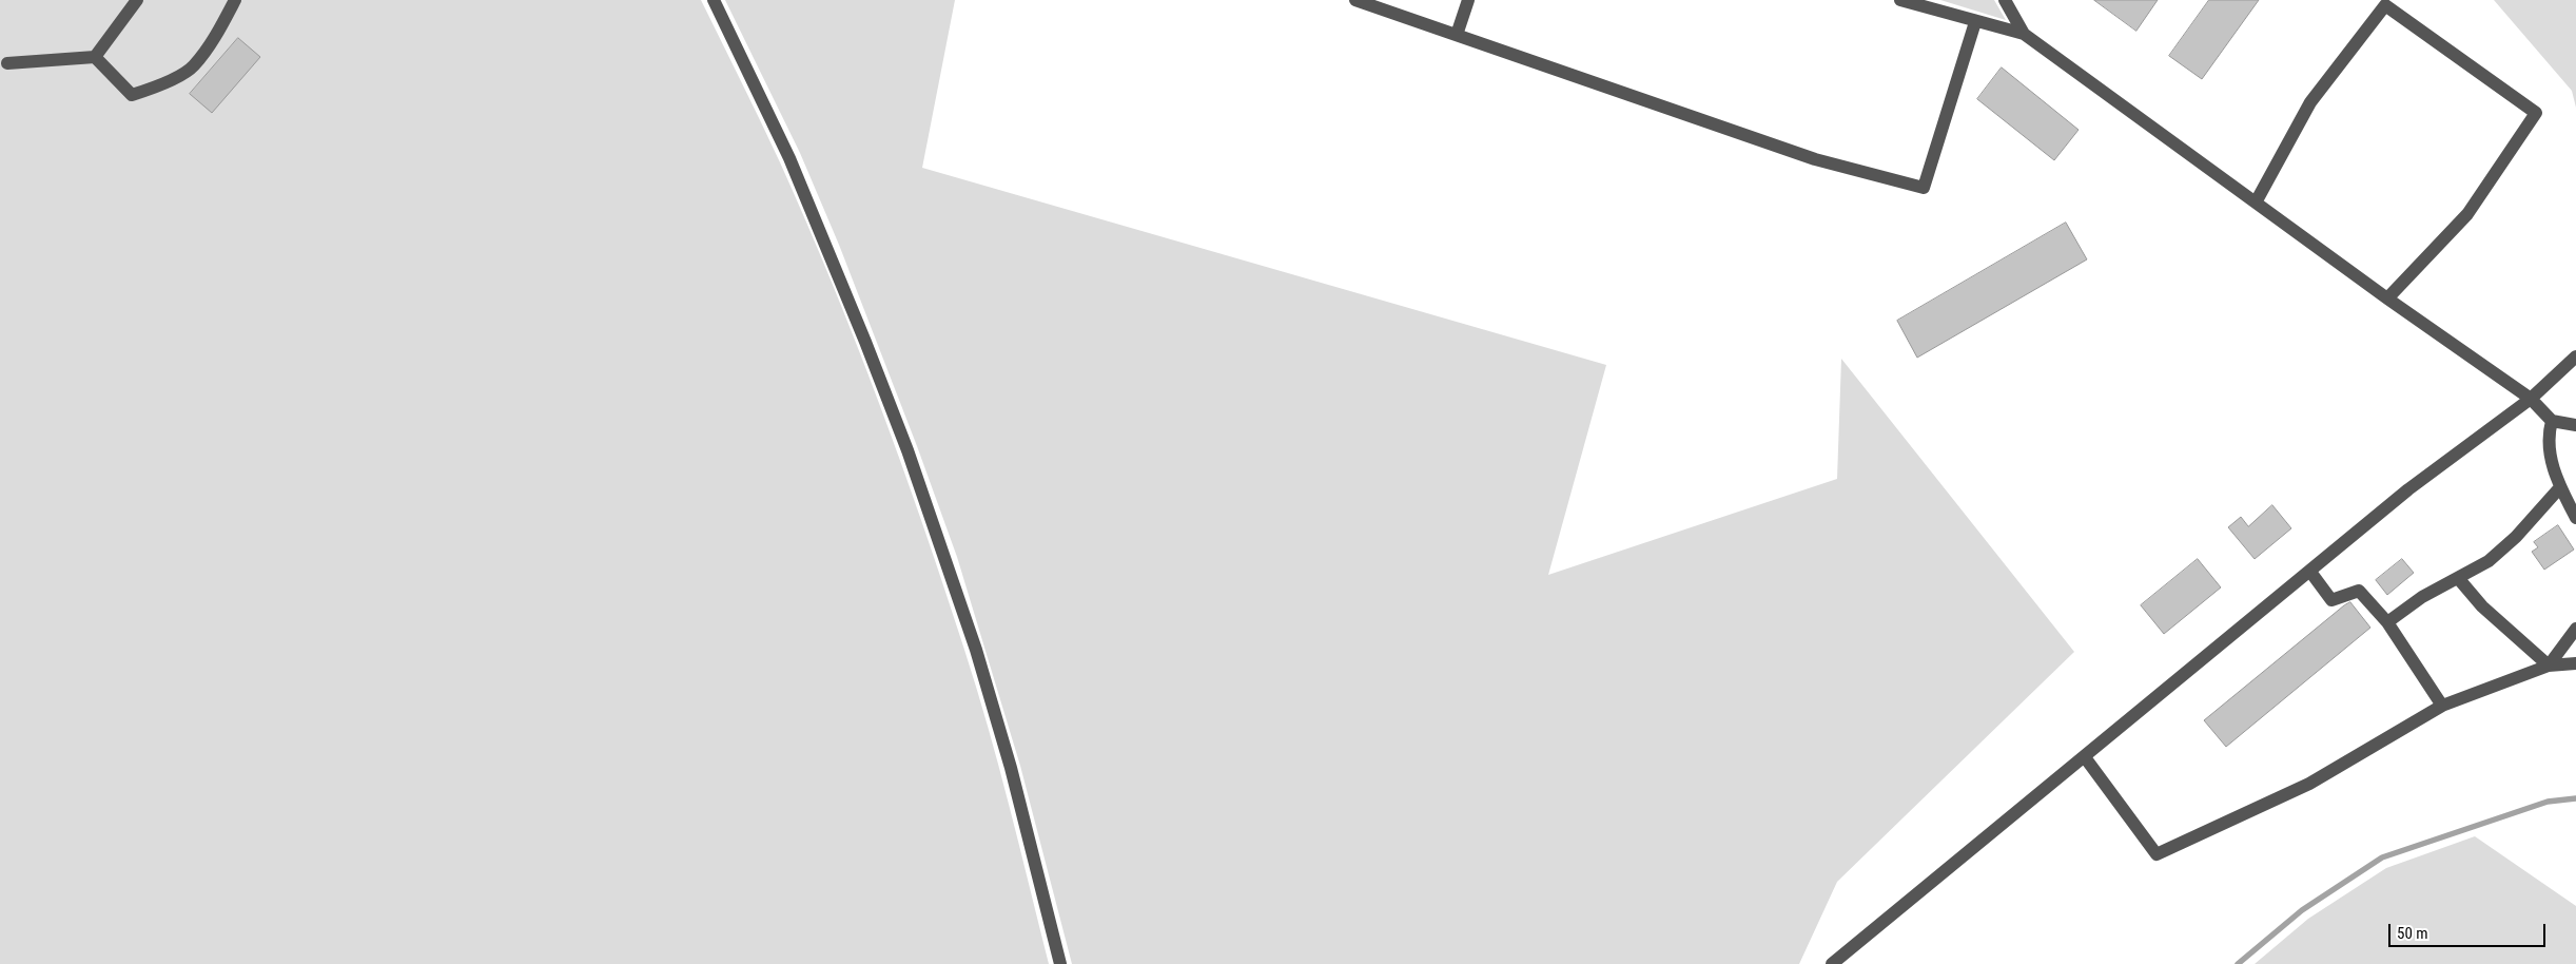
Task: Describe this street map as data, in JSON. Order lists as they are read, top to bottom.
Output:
{
  "scale_bar": "50 m"
}
